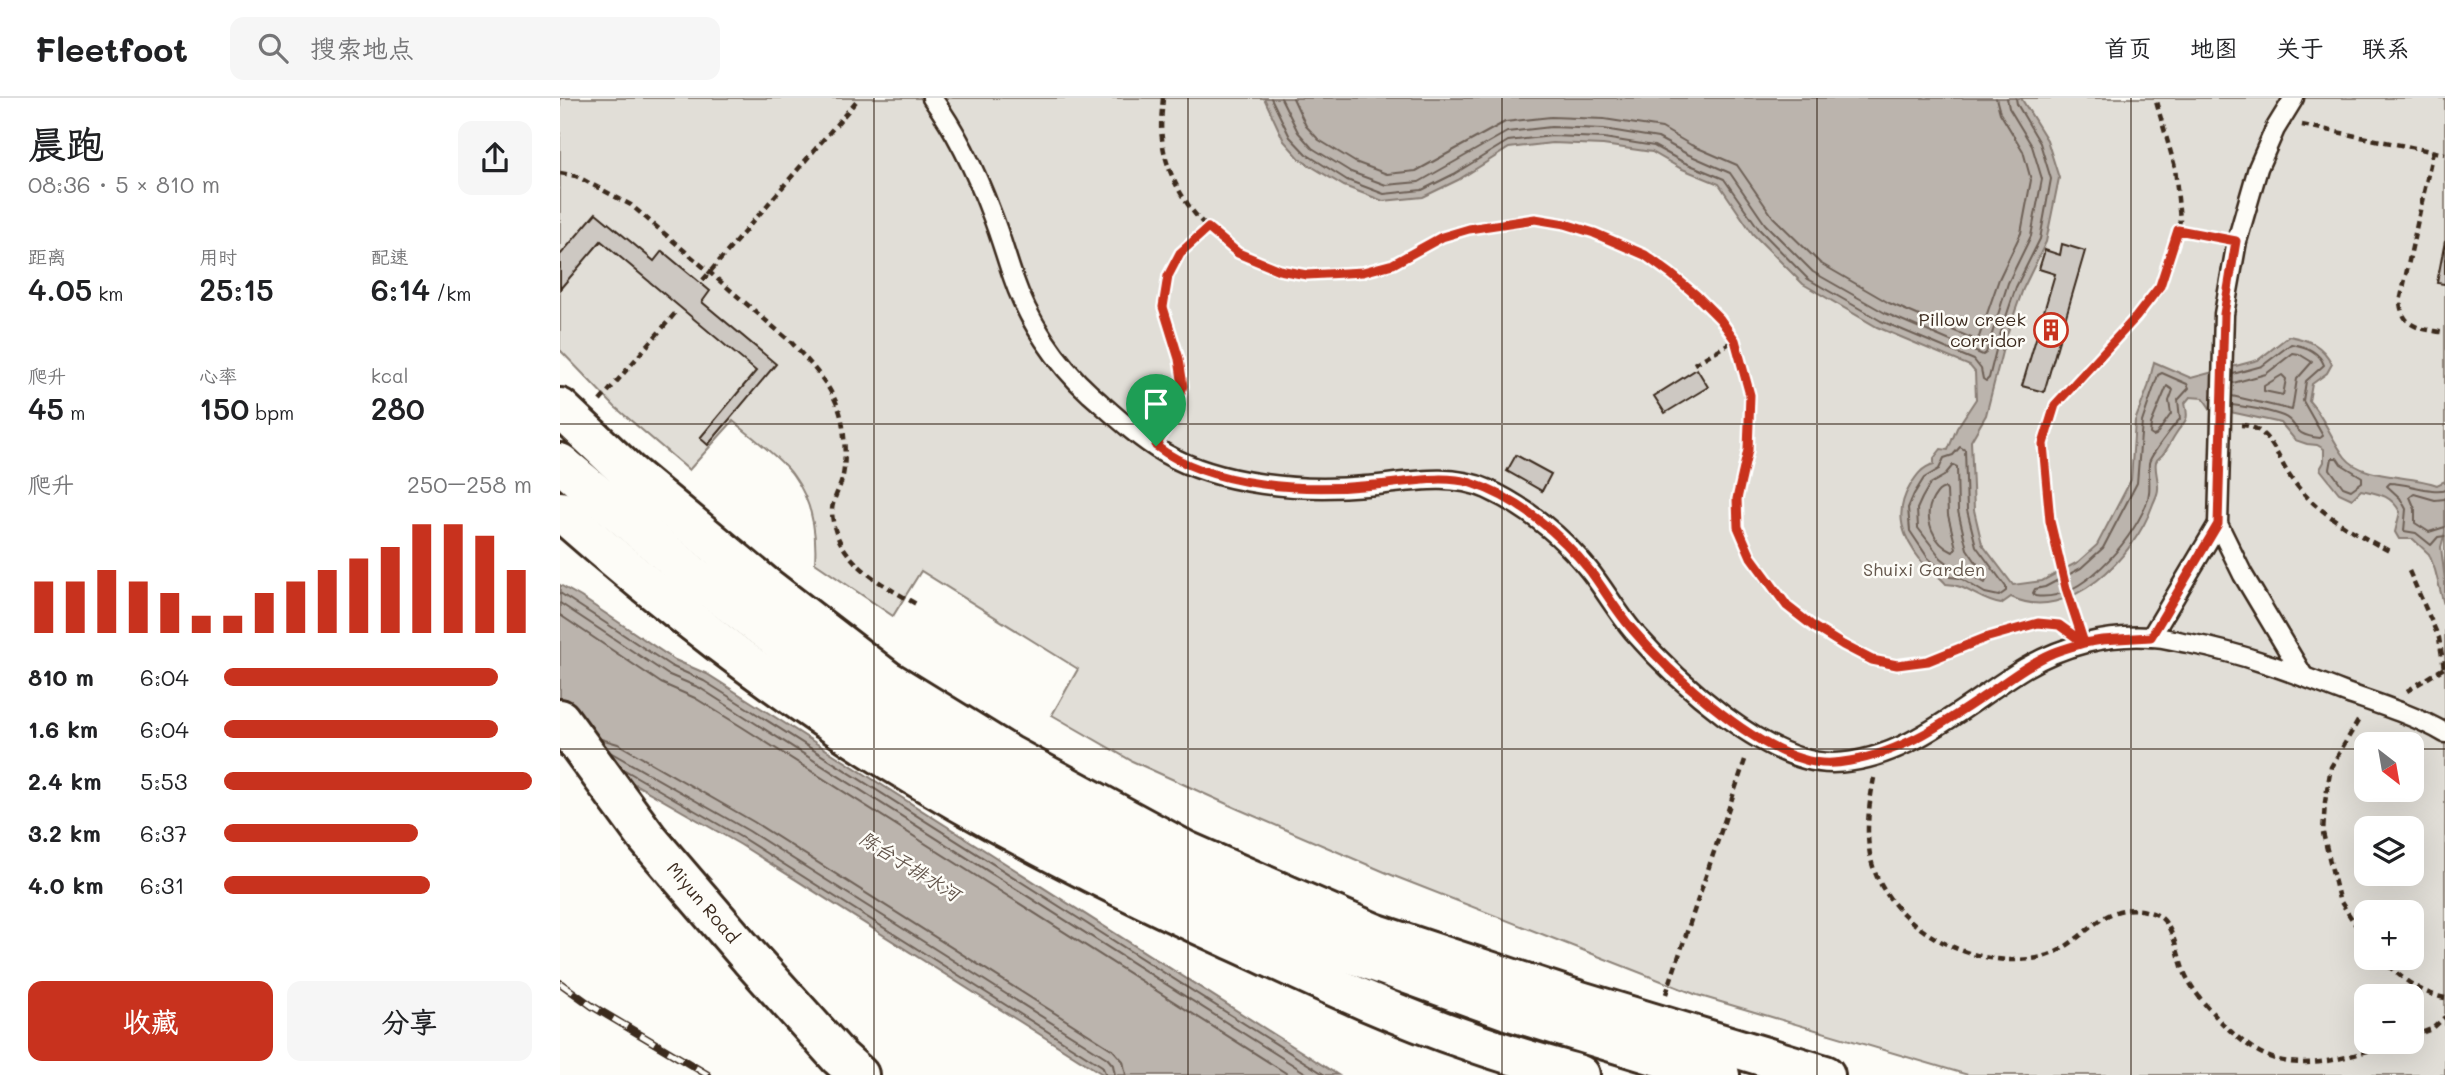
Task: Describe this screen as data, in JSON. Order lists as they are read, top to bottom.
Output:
{
  "streets": {
    "main road": ["Miyun Road"]
  },
  "water": ["陈台子排水河"],
  "parks": ["Shuixi Garden"],
  "places": {
    "building": ["Pillow creek corridor"]
  },
  "north": "bottom right",
  "page": {
    "header": "Fleetfoot",
    "search": "搜索地点",
    "nav": [
      "首页",
      "地图",
      "关于",
      "联系"
    ],
    "heading": ["晨跑", "08:36 · 5 × 810 m"],
    "stats": [
      ["距离", "4.05 km"],
      ["用时", "25:15"],
      ["配速", "6:14 /km"],
      ["爬升", "45 m"],
      ["心率", "150 bpm"],
      ["kcal", "280"]
    ],
    "chart": ["爬升", "250–258 m"],
    "list": [
      {
        "name": "810 m",
        "note": "6:04"
      },
      {
        "name": "1.6 km",
        "note": "6:04"
      },
      {
        "name": "2.4 km",
        "note": "5:53"
      },
      {
        "name": "3.2 km",
        "note": "6:37"
      },
      {
        "name": "4.0 km",
        "note": "6:31"
      }
    ],
    "map_buttons": ["+", "−"],
    "buttons": ["收藏", "分享"]
  }
}
